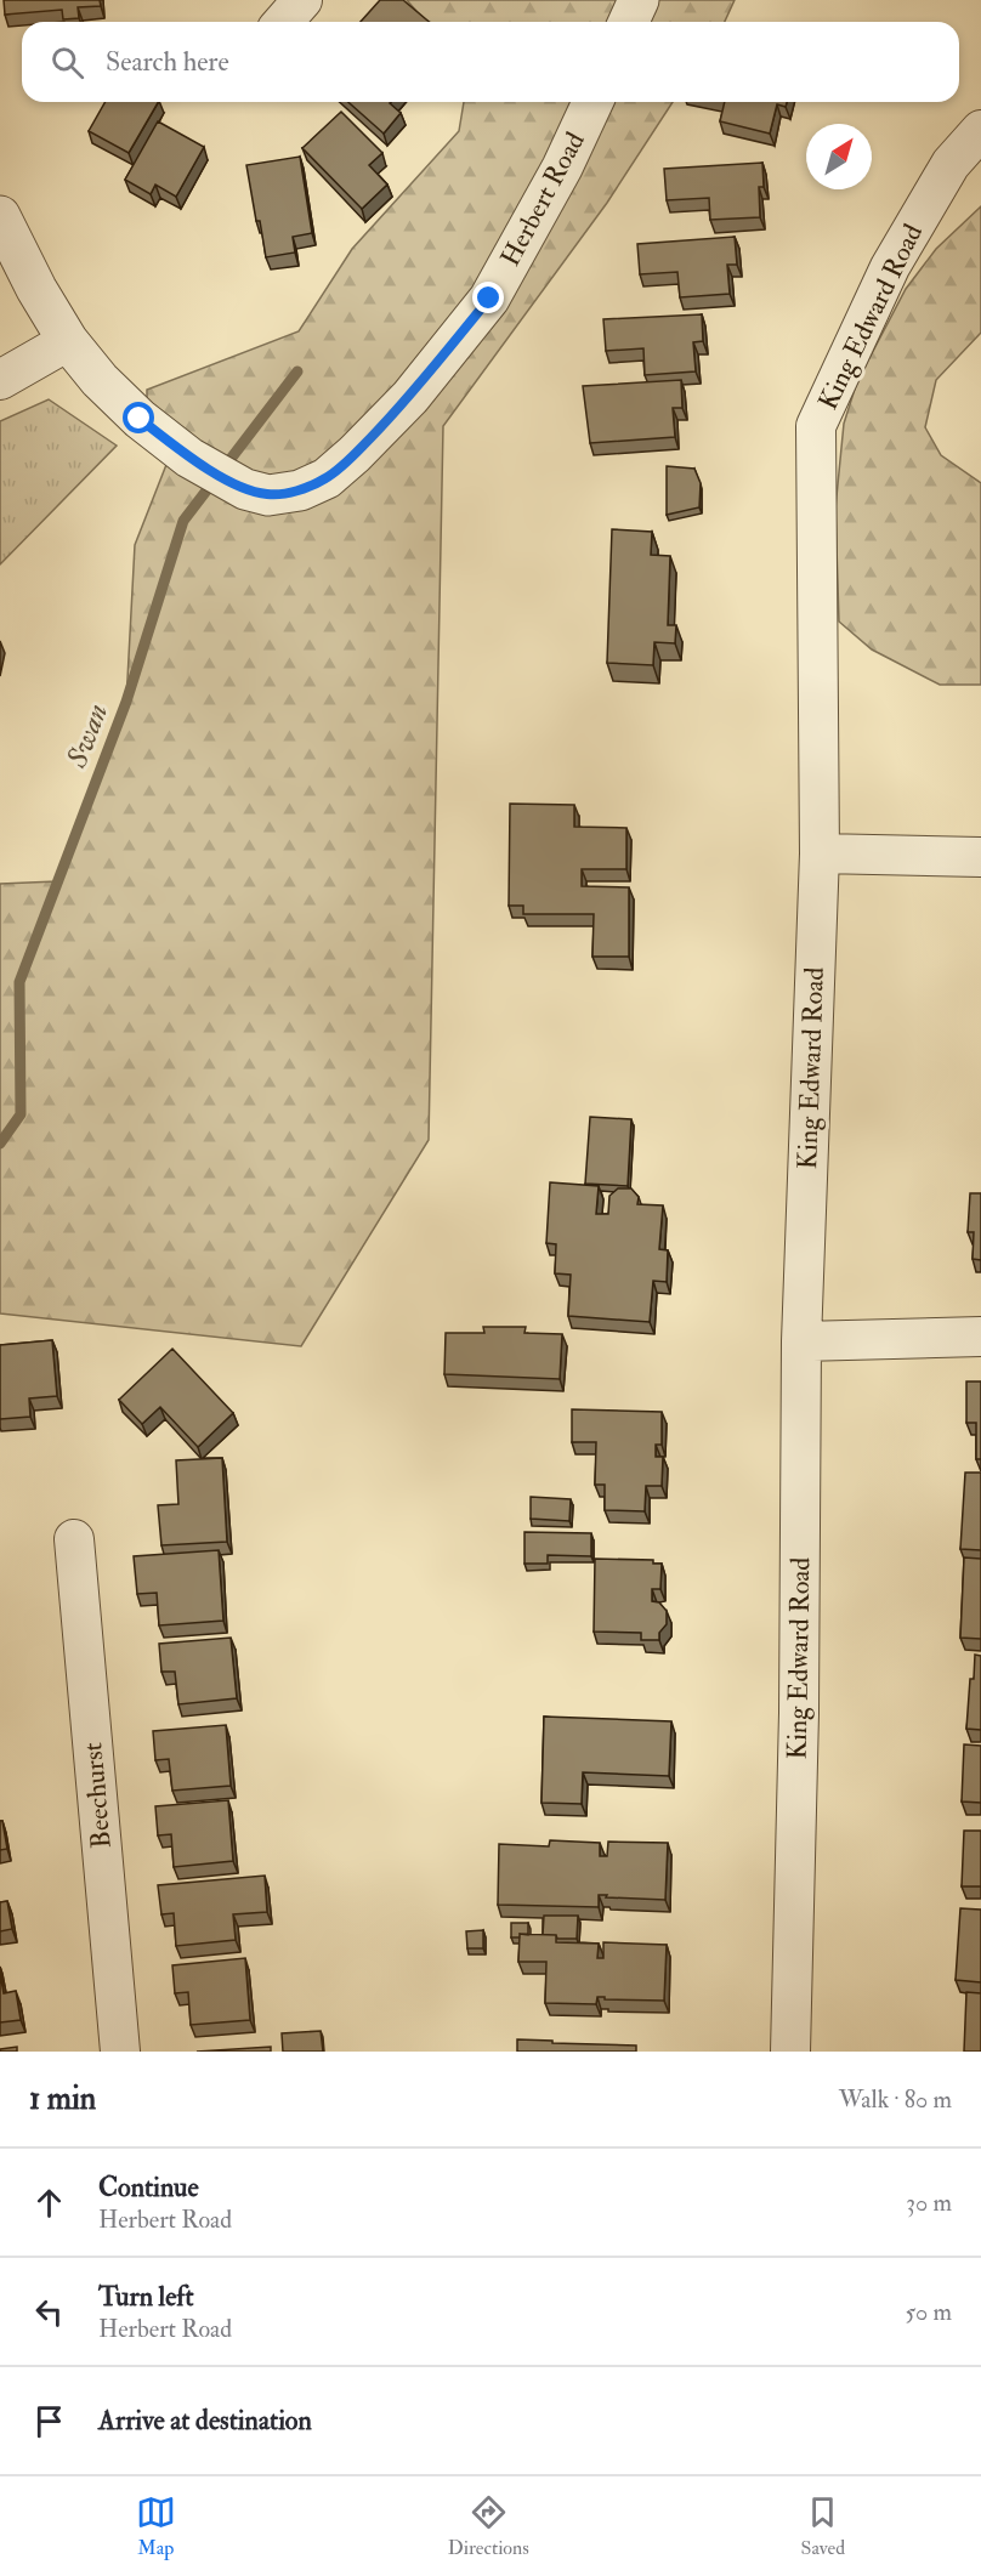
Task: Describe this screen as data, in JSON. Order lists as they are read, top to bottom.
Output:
{
  "streets": {
    "street": ["Herbert Road", "King Edward Road", "Beechurst"]
  },
  "water": ["Swan"],
  "north": "top right",
  "page": {
    "search": "Search here",
    "heading": ["1 min", "Walk · 80 m"],
    "list": [
      ["Continue", "Herbert Road", "30 m"],
      ["Turn left", "Herbert Road", "50 m"],
      "Arrive at destination"
    ],
    "nav": ["Map", "Directions", "Saved"]
  }
}
